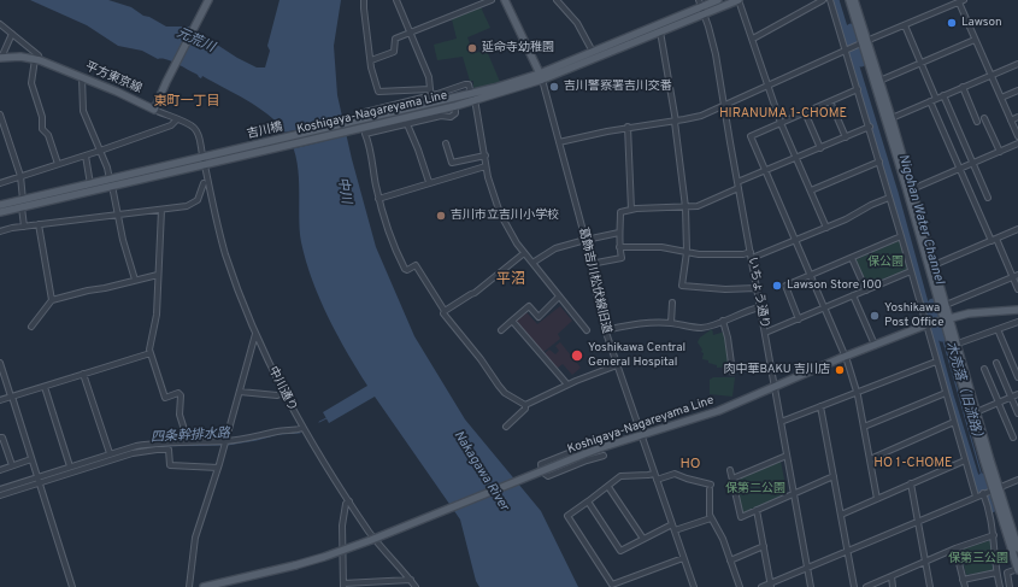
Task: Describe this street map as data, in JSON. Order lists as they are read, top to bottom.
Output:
{
  "streets": {
    "main road": ["平方東京線", "Koshigaya-Nagareyama Line", "吉川橋"],
    "street": ["葛飾吉川松伏線旧道", "いちょう通り", "中川通り"]
  },
  "crossings": [
    ["平方東京線", "中川通り"],
    ["Koshigaya-Nagareyama Line", "吉川橋"],
    ["Koshigaya-Nagareyama Line", "葛飾吉川松伏線旧道"],
    ["Koshigaya-Nagareyama Line", "いちょう通り"],
    ["吉川橋", "中川通り"]
  ],
  "districts": [
    "東町一丁目",
    "HIRANUMA 1-CHOME",
    "平沼",
    "HO 1-CHOME",
    "HO"
  ],
  "water": [
    "元荒川",
    "中川",
    "Nigohan Water Channel",
    "木売落（旧流路）",
    "四条幹排水路",
    "Nakagawa River"
  ],
  "parks": ["保公園", "保第二公園", "保第三公園"],
  "places": [
    "Lawson",
    "延命寺幼稚園",
    "吉川警察署吉川交番",
    "吉川市立吉川小学校",
    "Lawson Store 100",
    "Yoshikawa Post Office",
    "Yoshikawa Central General Hospital",
    "肉中華BAKU 吉川店"
  ]
}
